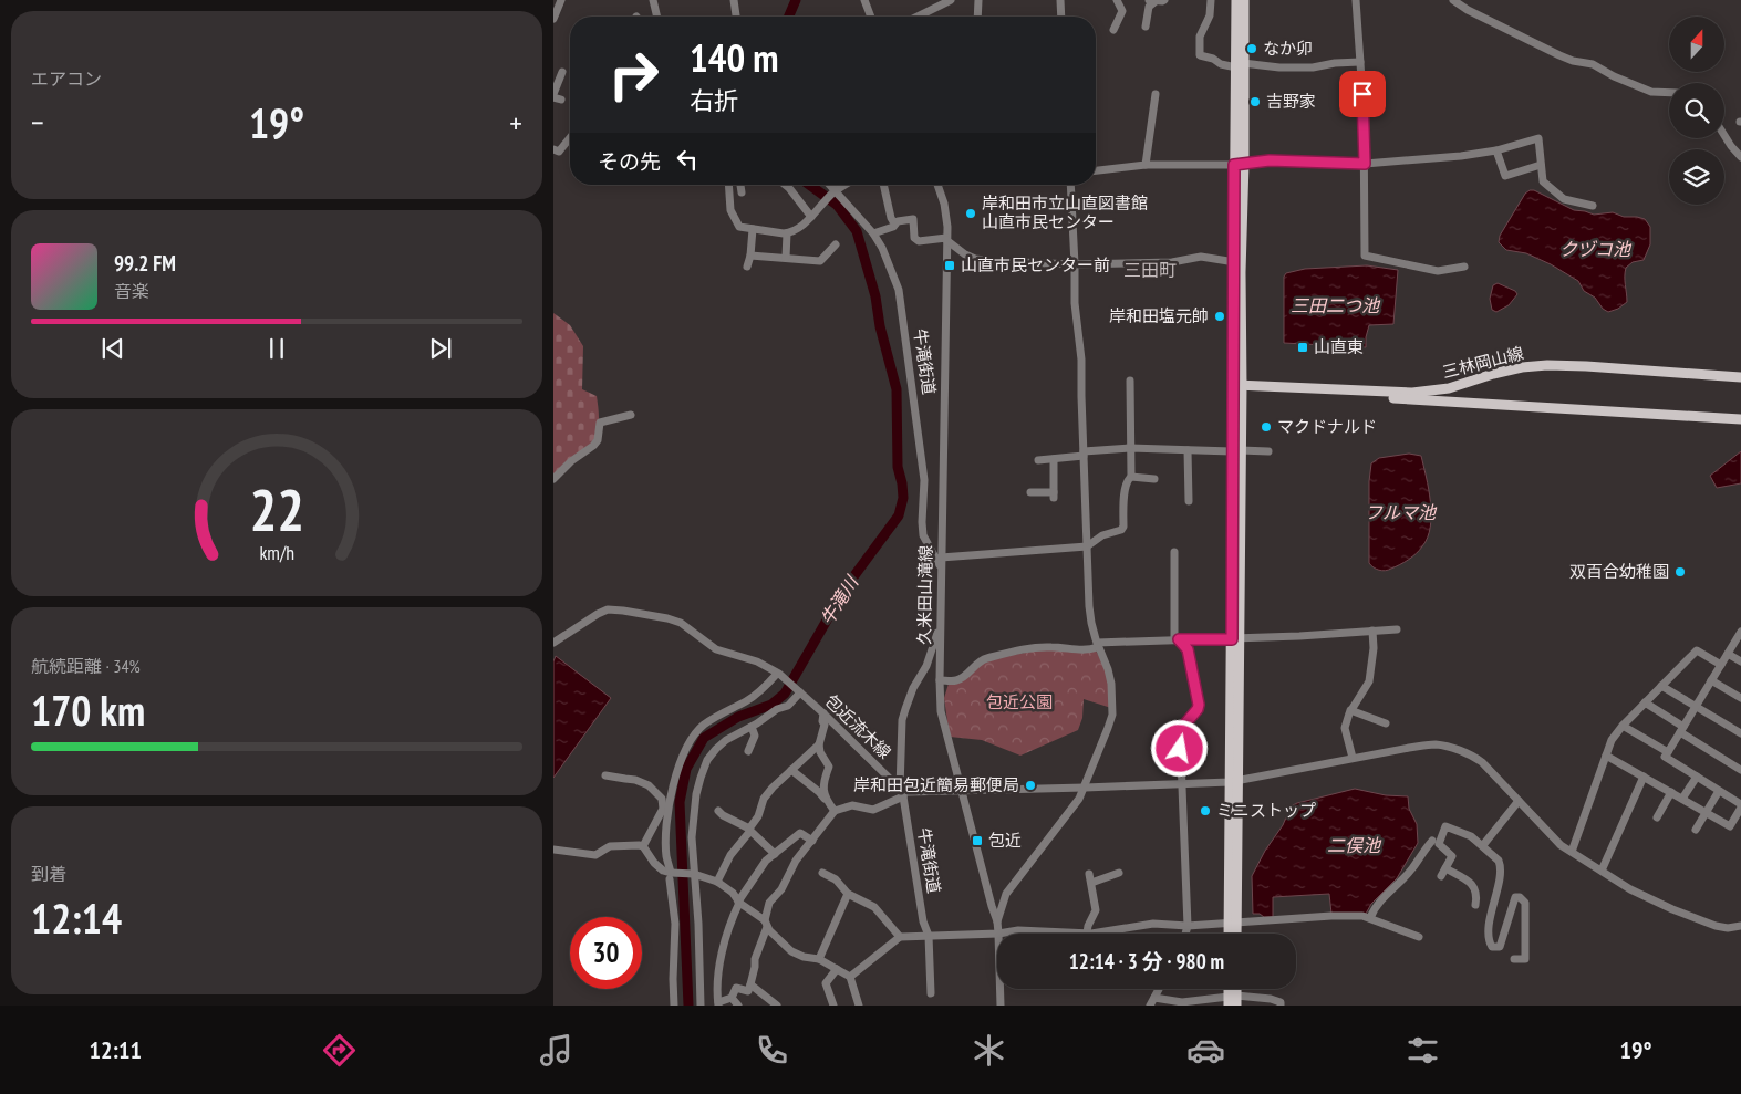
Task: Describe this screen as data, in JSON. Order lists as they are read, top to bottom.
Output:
{
  "streets": {
    "main road": ["三林岡山線"],
    "street": ["牛滝街道", "久米田山滝線", "包近流木線"]
  },
  "crossings": [
    ["牛滝街道", "久米田山滝線"],
    ["牛滝街道", "包近流木線"]
  ],
  "districts": ["三田町"],
  "water": [
    "クヅコ池",
    "三田二つ池",
    "フルマ池",
    "牛滝川",
    "二俣池"
  ],
  "parks": ["包近公園"],
  "places": {
    "other": [
      "なか卯",
      "吉野家",
      "岸和田市立山直図書館 山直市民センター",
      "岸和田塩元帥",
      "マクドナルド",
      "双百合幼稚園",
      "岸和田包近簡易郵便局",
      "ミニストップ"
    ],
    "transit": ["山直市民センター前", "山直東", "包近"]
  },
  "north": "top",
  "page": {
    "tile": [
      "エアコン",
      ["航続距離 · 34%", "170 km"],
      ["到着", "12:14"]
    ],
    "turn": ["140 m", "右折"],
    "heat": ["−", "19°", "+"],
    "then": "その先",
    "song": ["99.2 FM", "音楽"],
    "limit": "30",
    "trip": "12:14 · 3 分 · 980 m",
    "tabs": ["12:11", "19°"],
    "gauge": ["22", "km/h"]
  }
}
